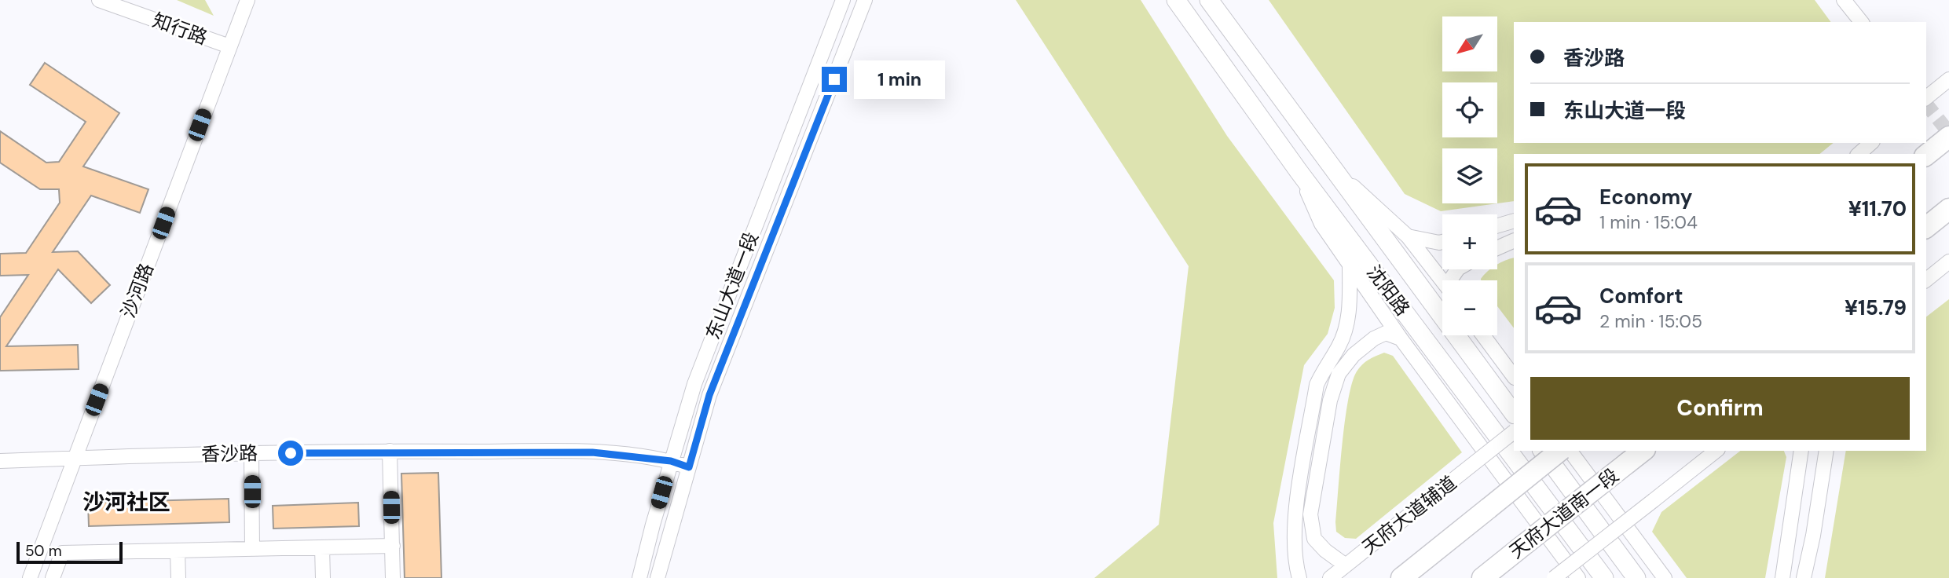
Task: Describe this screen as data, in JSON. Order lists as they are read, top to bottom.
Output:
{
  "streets": {
    "highway": ["天府大道南一段"],
    "main road": ["沈阳路"],
    "street": [
      "知行路",
      "东山大道一段",
      "沙河路",
      "香沙路",
      "天府大道辅道"
    ]
  },
  "crossings": [
    ["知行路", "沙河路"],
    ["东山大道一段", "香沙路"],
    ["沙河路", "香沙路"]
  ],
  "districts": ["沙河社区"],
  "scale_bar": "50 m",
  "north": "bottom left",
  "page": {
    "map_buttons": ["+", "−"],
    "banner": ["香沙路", "东山大道一段"],
    "bubble": "1 min",
    "list": [
      {
        "name": "Economy",
        "note": "1 min · 15:04",
        "value": "¥11.70"
      },
      {
        "name": "Comfort",
        "note": "2 min · 15:05",
        "value": "¥15.79"
      }
    ],
    "buttons": "Confirm",
    "scale": "50 m"
  }
}
